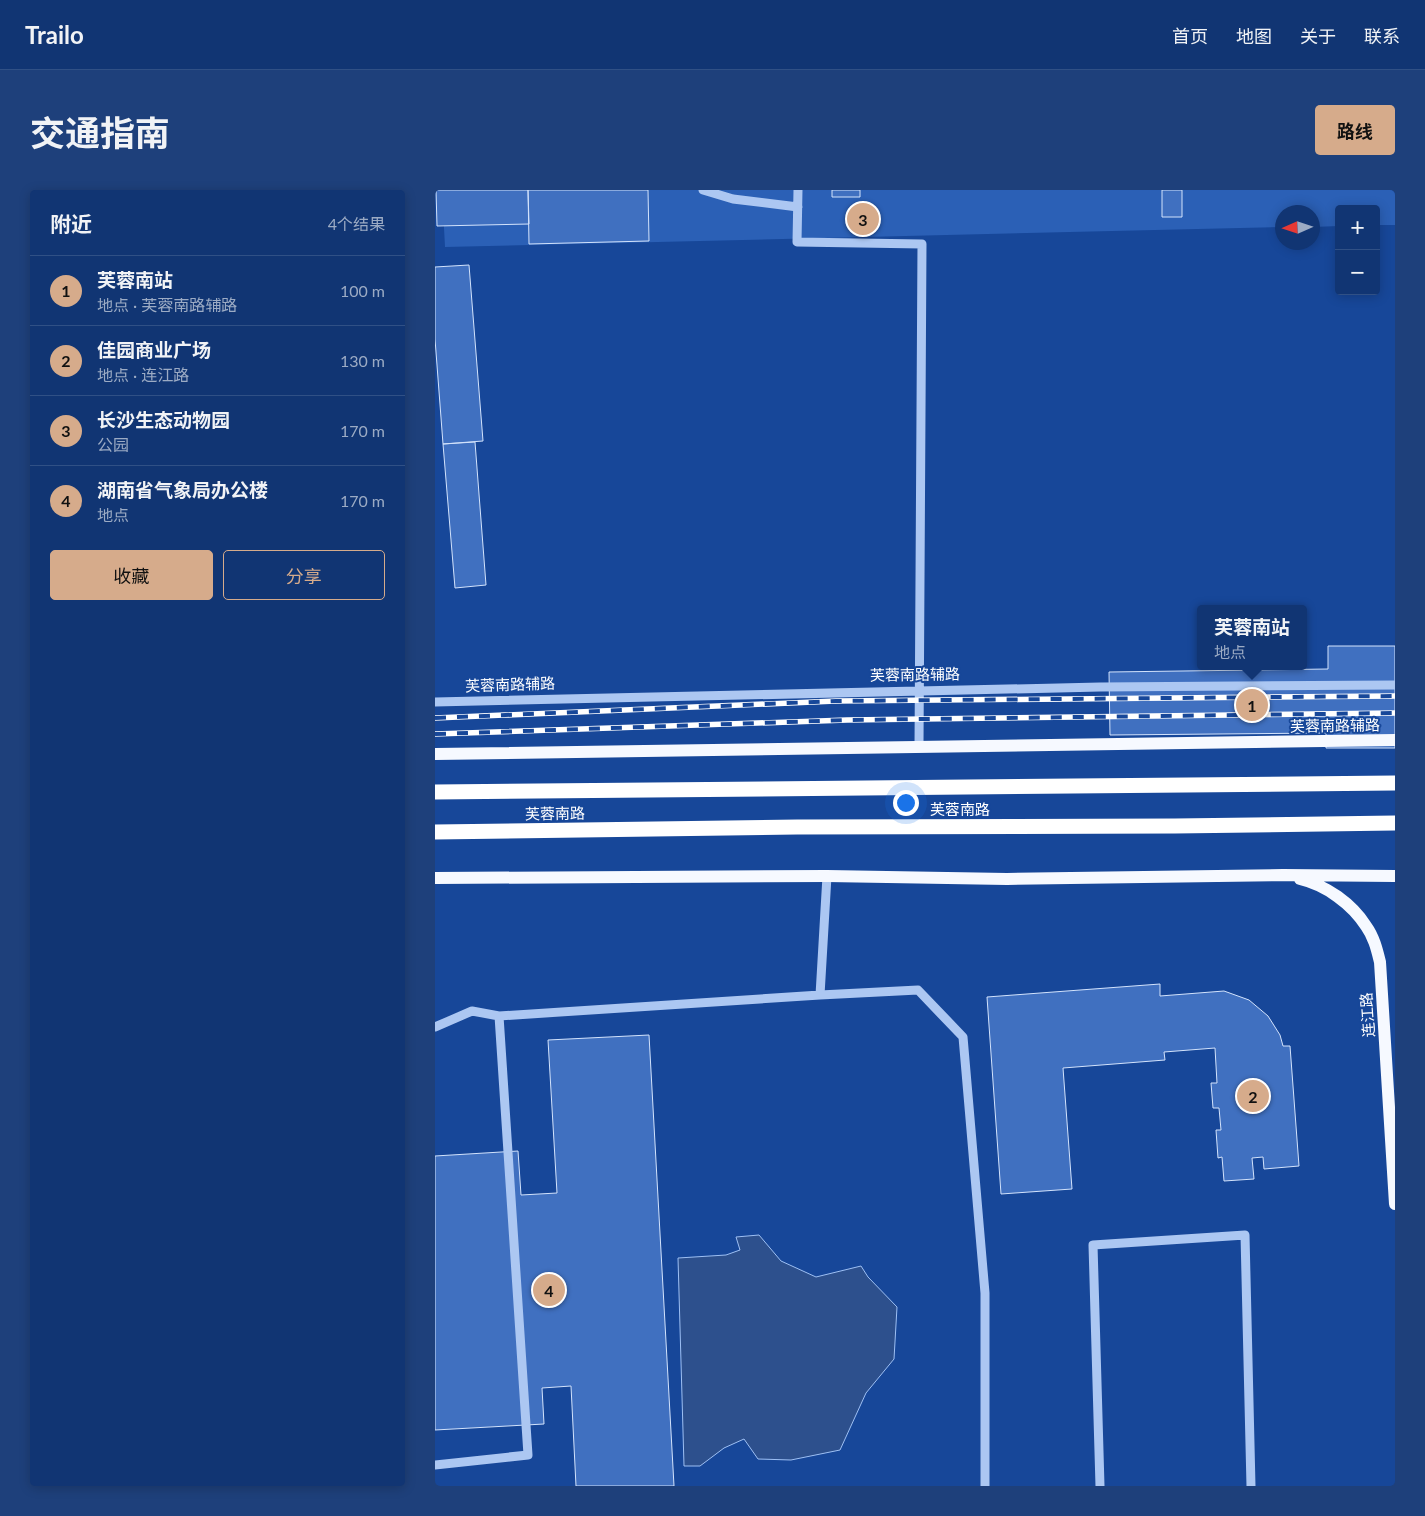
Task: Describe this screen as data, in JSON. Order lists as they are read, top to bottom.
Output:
{
  "streets": {
    "highway": ["芙蓉南路"],
    "main road": ["芙蓉南路辅路", "连江路"]
  },
  "north": "left",
  "page": {
    "header": "Trailo",
    "nav": [
      "首页",
      "地图",
      "关于",
      "联系"
    ],
    "title": "交通指南",
    "buttons": [
      "路线",
      ["收藏", "分享"]
    ],
    "heading": ["附近", "4个结果"],
    "pins": [
      "3",
      "1",
      "2",
      "4"
    ],
    "map_buttons": ["+", "−"],
    "list": [
      {
        "mark": "1",
        "name": "芙蓉南站",
        "note": "地点 · 芙蓉南路辅路",
        "value": "100 m"
      },
      {
        "mark": "2",
        "name": "佳园商业广场",
        "note": "地点 · 连江路",
        "value": "130 m"
      },
      {
        "mark": "3",
        "name": "长沙生态动物园",
        "note": "公园",
        "value": "170 m"
      },
      {
        "mark": "4",
        "name": "湖南省气象局办公楼",
        "note": "地点",
        "value": "170 m"
      }
    ],
    "popup": ["芙蓉南站", "地点"]
  }
}
